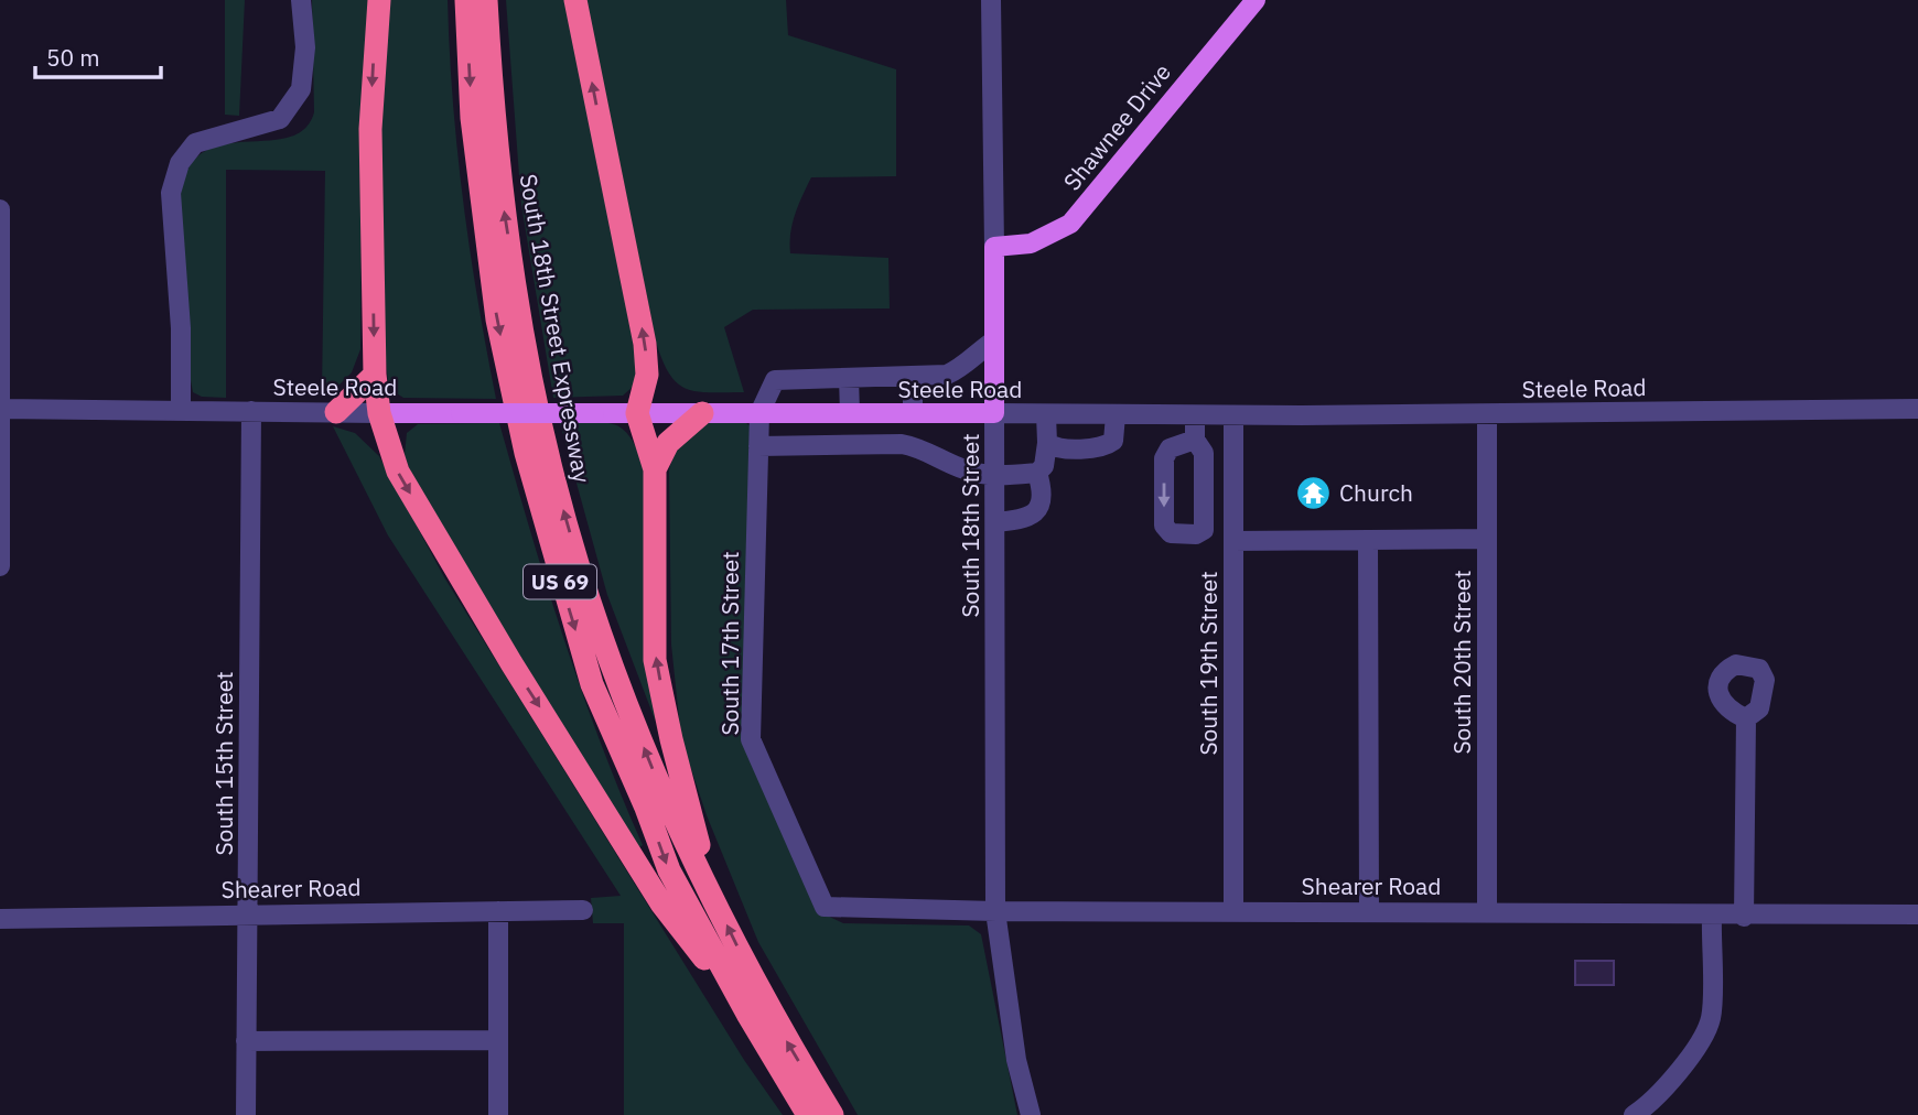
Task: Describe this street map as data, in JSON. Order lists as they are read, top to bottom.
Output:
{
  "streets": {
    "highway": ["South 18th Street Expressway", "US 69"],
    "main road": ["Shawnee Drive", "Steele Road", "South 18th Street"],
    "street": [
      "South 17th Street",
      "South 20th Street",
      "South 19th Street",
      "South 15th Street",
      "Shearer Road"
    ]
  },
  "crossings": [
    ["Shawnee Drive", "South 18th Street"],
    ["Steele Road", "South 18th Street"],
    ["Steele Road", "South 17th Street"],
    ["Steele Road", "South 20th Street"],
    ["Steele Road", "South 19th Street"],
    ["Steele Road", "South 15th Street"],
    ["South 18th Street", "Shearer Road"],
    ["South 17th Street", "Shearer Road"],
    ["South 20th Street", "Shearer Road"],
    ["South 19th Street", "Shearer Road"],
    ["South 15th Street", "Shearer Road"]
  ],
  "places": {
    "temple": ["Church"]
  },
  "scale_bar": "50 m"
}
